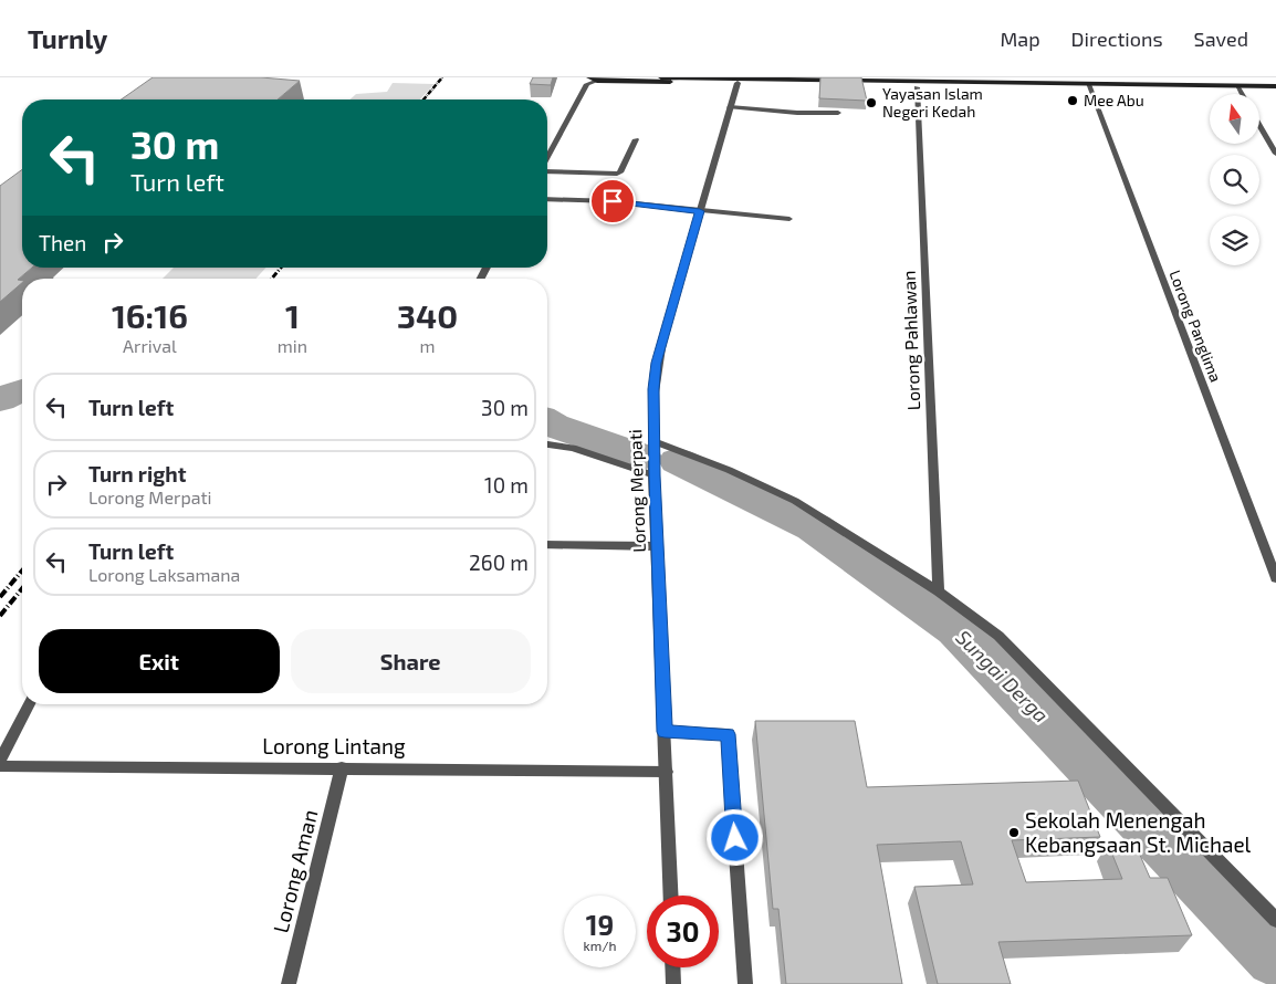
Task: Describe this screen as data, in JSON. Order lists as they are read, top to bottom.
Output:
{
  "streets": {
    "street": [
      "Lorong Panglima",
      "Lorong Pahlawan",
      "Lorong Merpati",
      "Lorong Lintang",
      "Lorong Aman"
    ]
  },
  "crossings": [
    ["Lorong Merpati", "Lorong Lintang"],
    ["Lorong Lintang", "Lorong Aman"]
  ],
  "water": ["Sungai Derga"],
  "places": ["Mee Abu", "Yayasan Islam Negeri Kedah", "Sekolah Menengah Kebangsaan St. Michael"],
  "north": "top",
  "page": {
    "header": "Turnly",
    "nav": ["Map", "Directions", "Saved"],
    "turn": ["30 m", "Turn left"],
    "then": "Then",
    "eta": [
      "16:16",
      "Arrival",
      "1",
      "min",
      "340",
      "m"
    ],
    "list": [
      {
        "name": "Turn left",
        "value": "30 m"
      },
      {
        "name": "Turn right",
        "note": "Lorong Merpati",
        "value": "10 m"
      },
      {
        "name": "Turn left",
        "note": "Lorong Laksamana",
        "value": "260 m"
      }
    ],
    "buttons": ["Exit", "Share"],
    "speed": "19 km/h",
    "limit": "30"
  }
}
